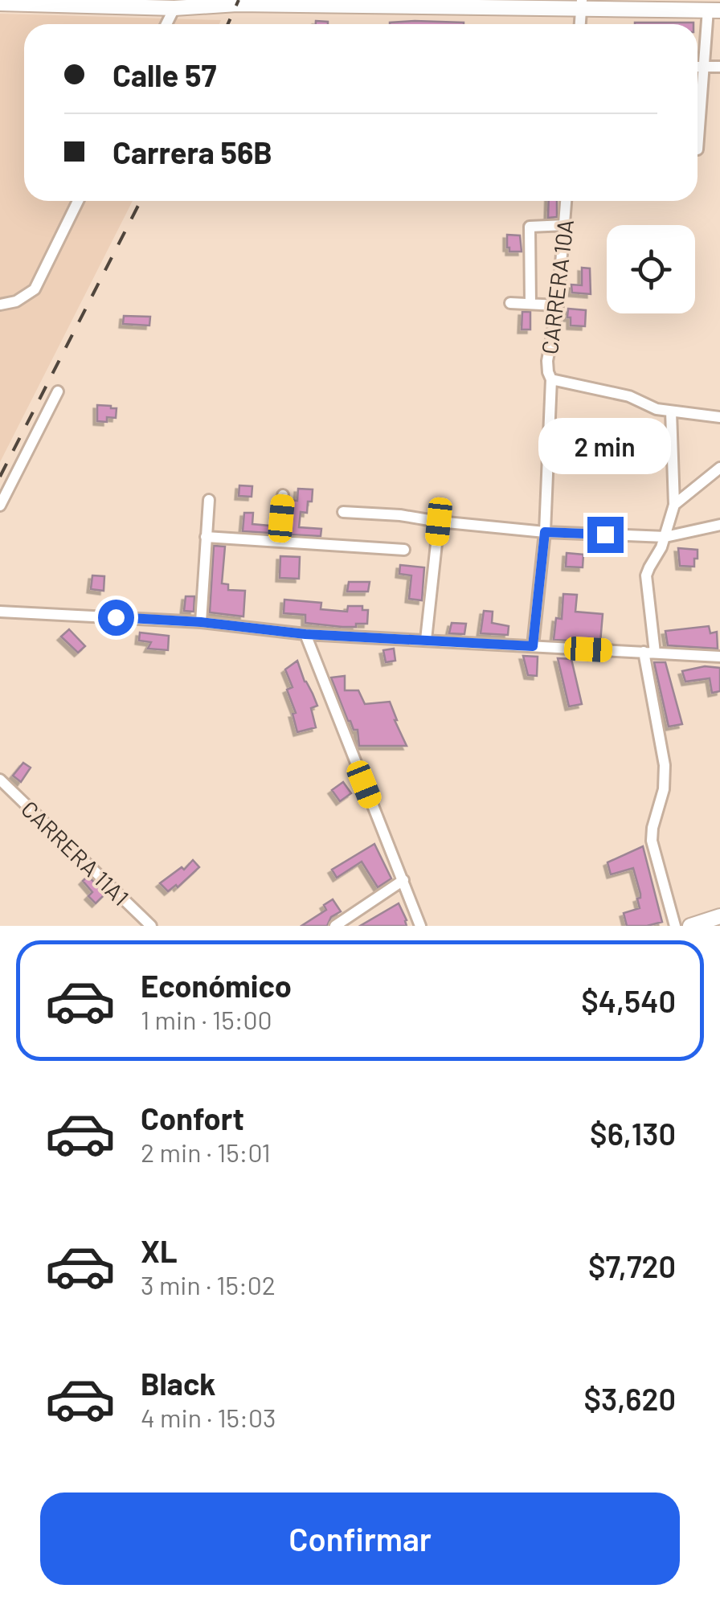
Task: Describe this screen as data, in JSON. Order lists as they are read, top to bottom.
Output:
{
  "streets": {
    "street": ["CARRERA 10A", "CARRERA 11A1"]
  },
  "page": {
    "banner": ["Calle 57", "Carrera 56B"],
    "bubble": "2 min",
    "list": [
      {
        "name": "Económico",
        "note": "1 min · 15:00",
        "value": "$4,540"
      },
      {
        "name": "Confort",
        "note": "2 min · 15:01",
        "value": "$6,130"
      },
      {
        "name": "XL",
        "note": "3 min · 15:02",
        "value": "$7,720"
      },
      {
        "name": "Black",
        "note": "4 min · 15:03",
        "value": "$3,620"
      }
    ],
    "buttons": "Confirmar"
  }
}
